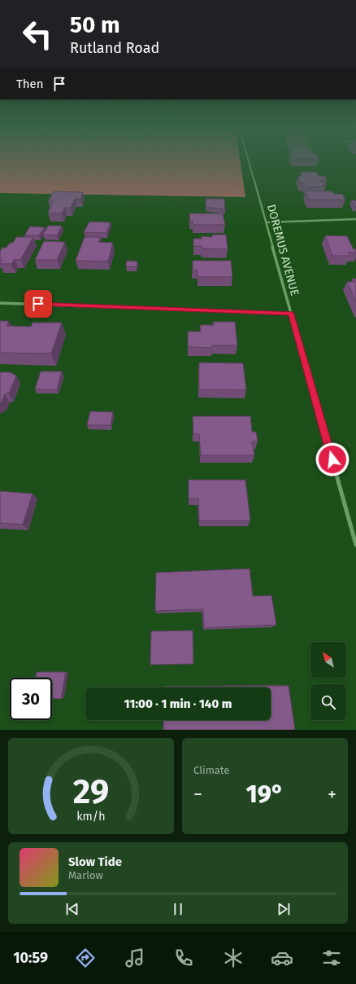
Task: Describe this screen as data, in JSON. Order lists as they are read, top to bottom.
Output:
{
  "streets": {
    "street": ["DOREMUS AVENUE"]
  },
  "north": "top left",
  "page": {
    "turn": ["50 m", "Rutland Road"],
    "then": "Then",
    "limit": "30",
    "trip": "11:00 · 1 min · 140 m",
    "tile": "Climate",
    "heat": ["−", "19°", "+"],
    "song": ["Slow Tide", "Marlow"],
    "tabs": "10:59",
    "gauge": ["29", "km/h"]
  }
}
